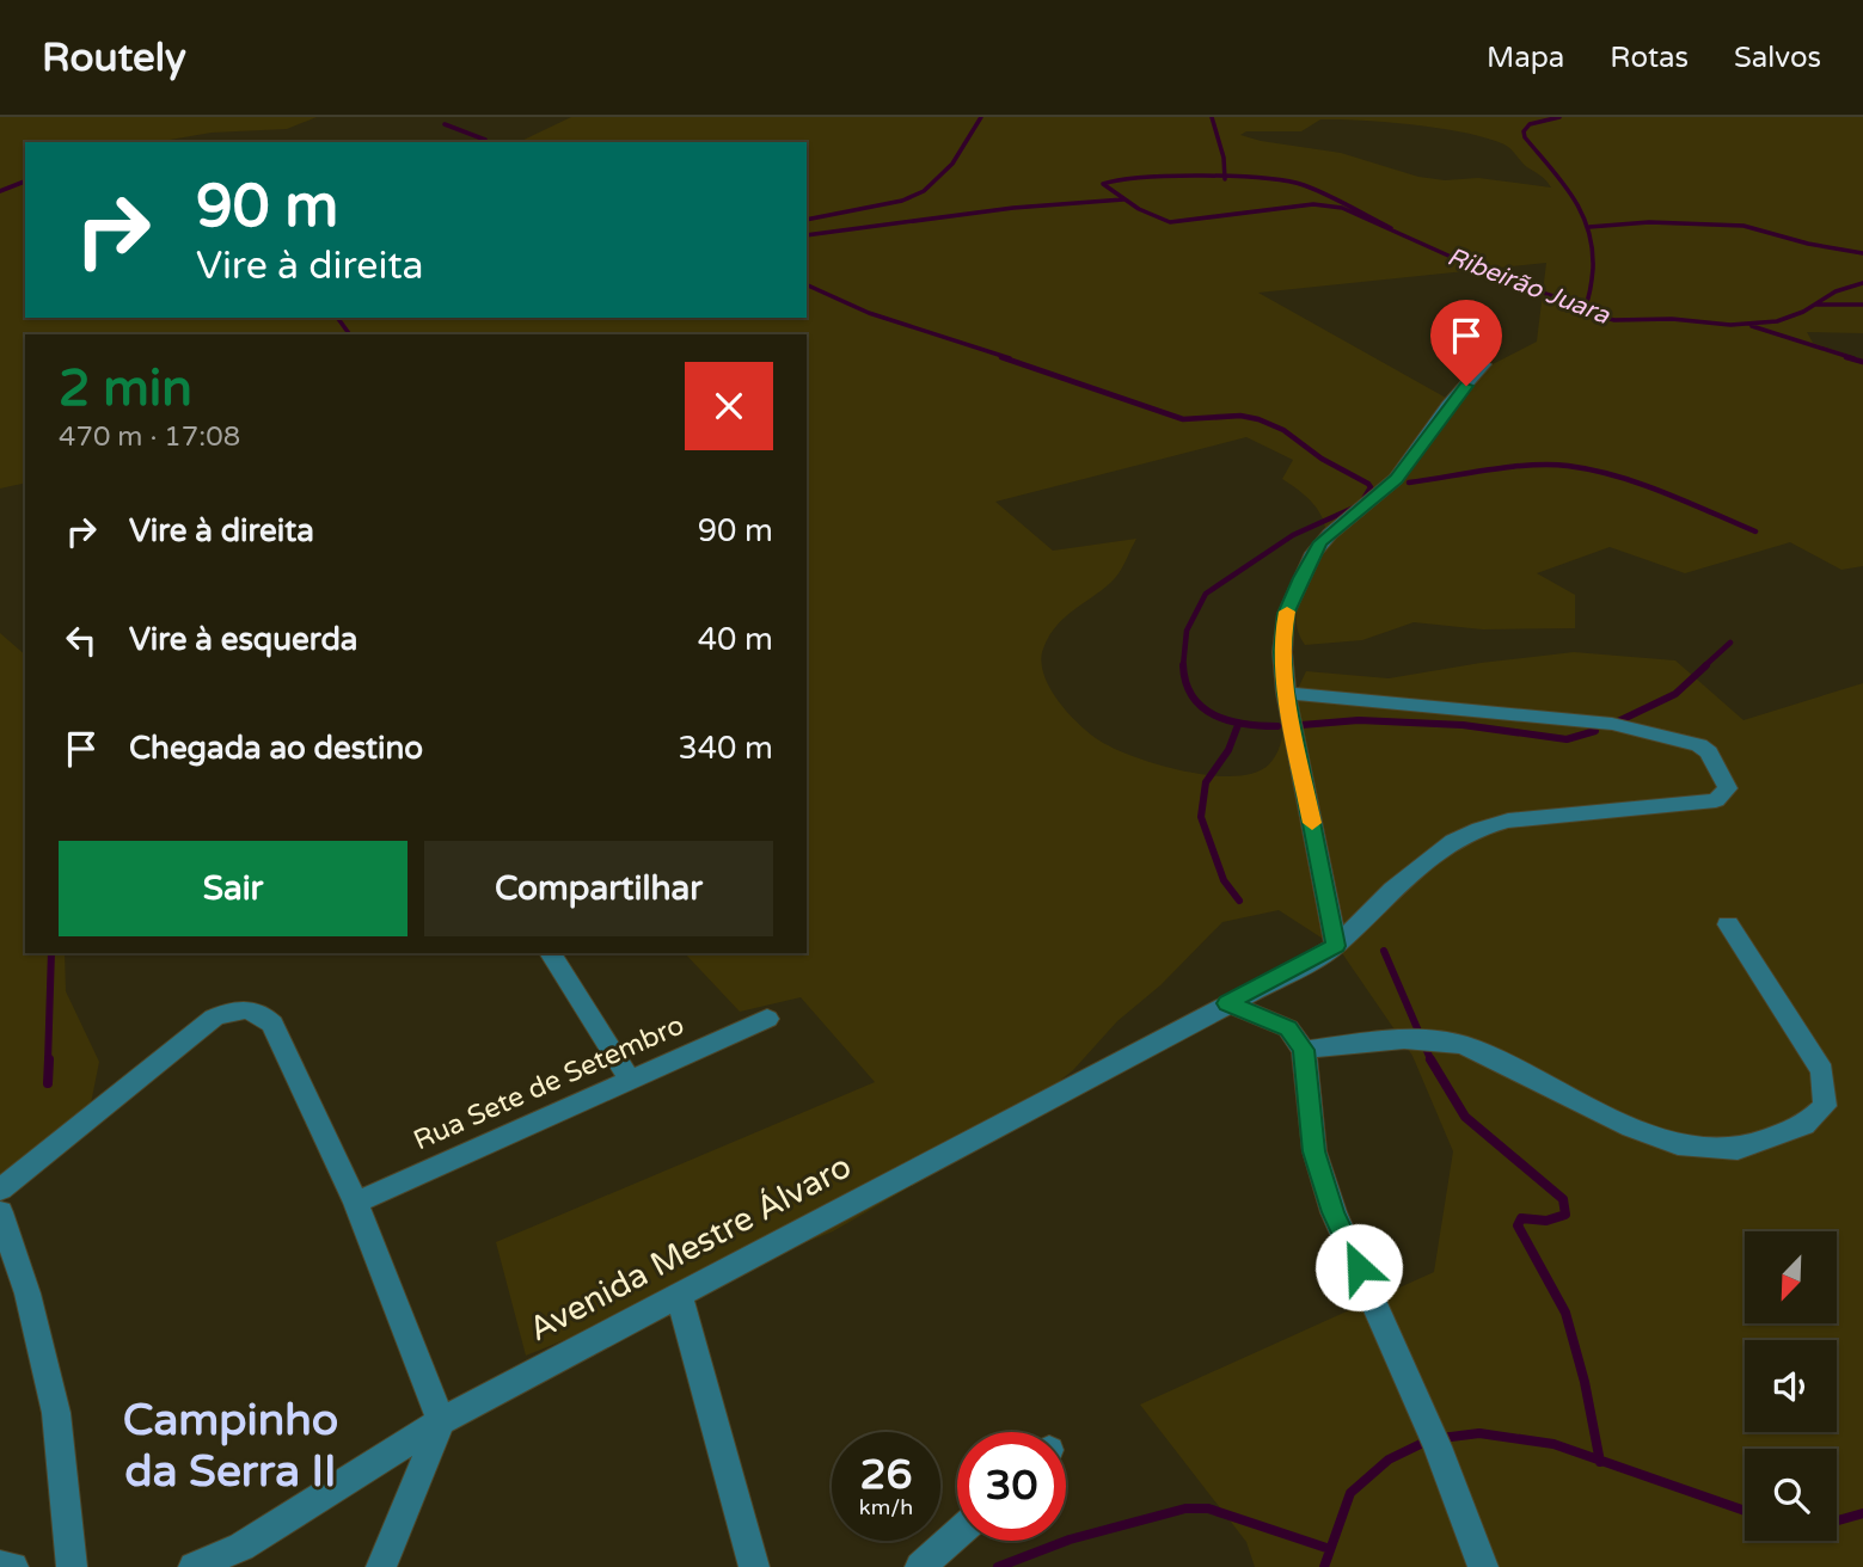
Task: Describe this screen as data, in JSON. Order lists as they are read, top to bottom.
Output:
{
  "streets": {
    "street": ["Rua Sete de Setembro", "Avenida Mestre Álvaro"]
  },
  "districts": ["Campinho da Serra II"],
  "water": ["Ribeirão Juara"],
  "north": "bottom left",
  "page": {
    "header": "Routely",
    "nav": ["Mapa", "Rotas", "Salvos"],
    "turn": ["90 m", "Vire à direita"],
    "heading": ["2 min", "470 m · 17:08"],
    "list": [
      {
        "name": "Vire à direita",
        "value": "90 m"
      },
      {
        "name": "Vire à esquerda",
        "value": "40 m"
      },
      {
        "name": "Chegada ao destino",
        "value": "340 m"
      }
    ],
    "buttons": ["Sair", "Compartilhar"],
    "speed": "26 km/h",
    "limit": "30"
  }
}
